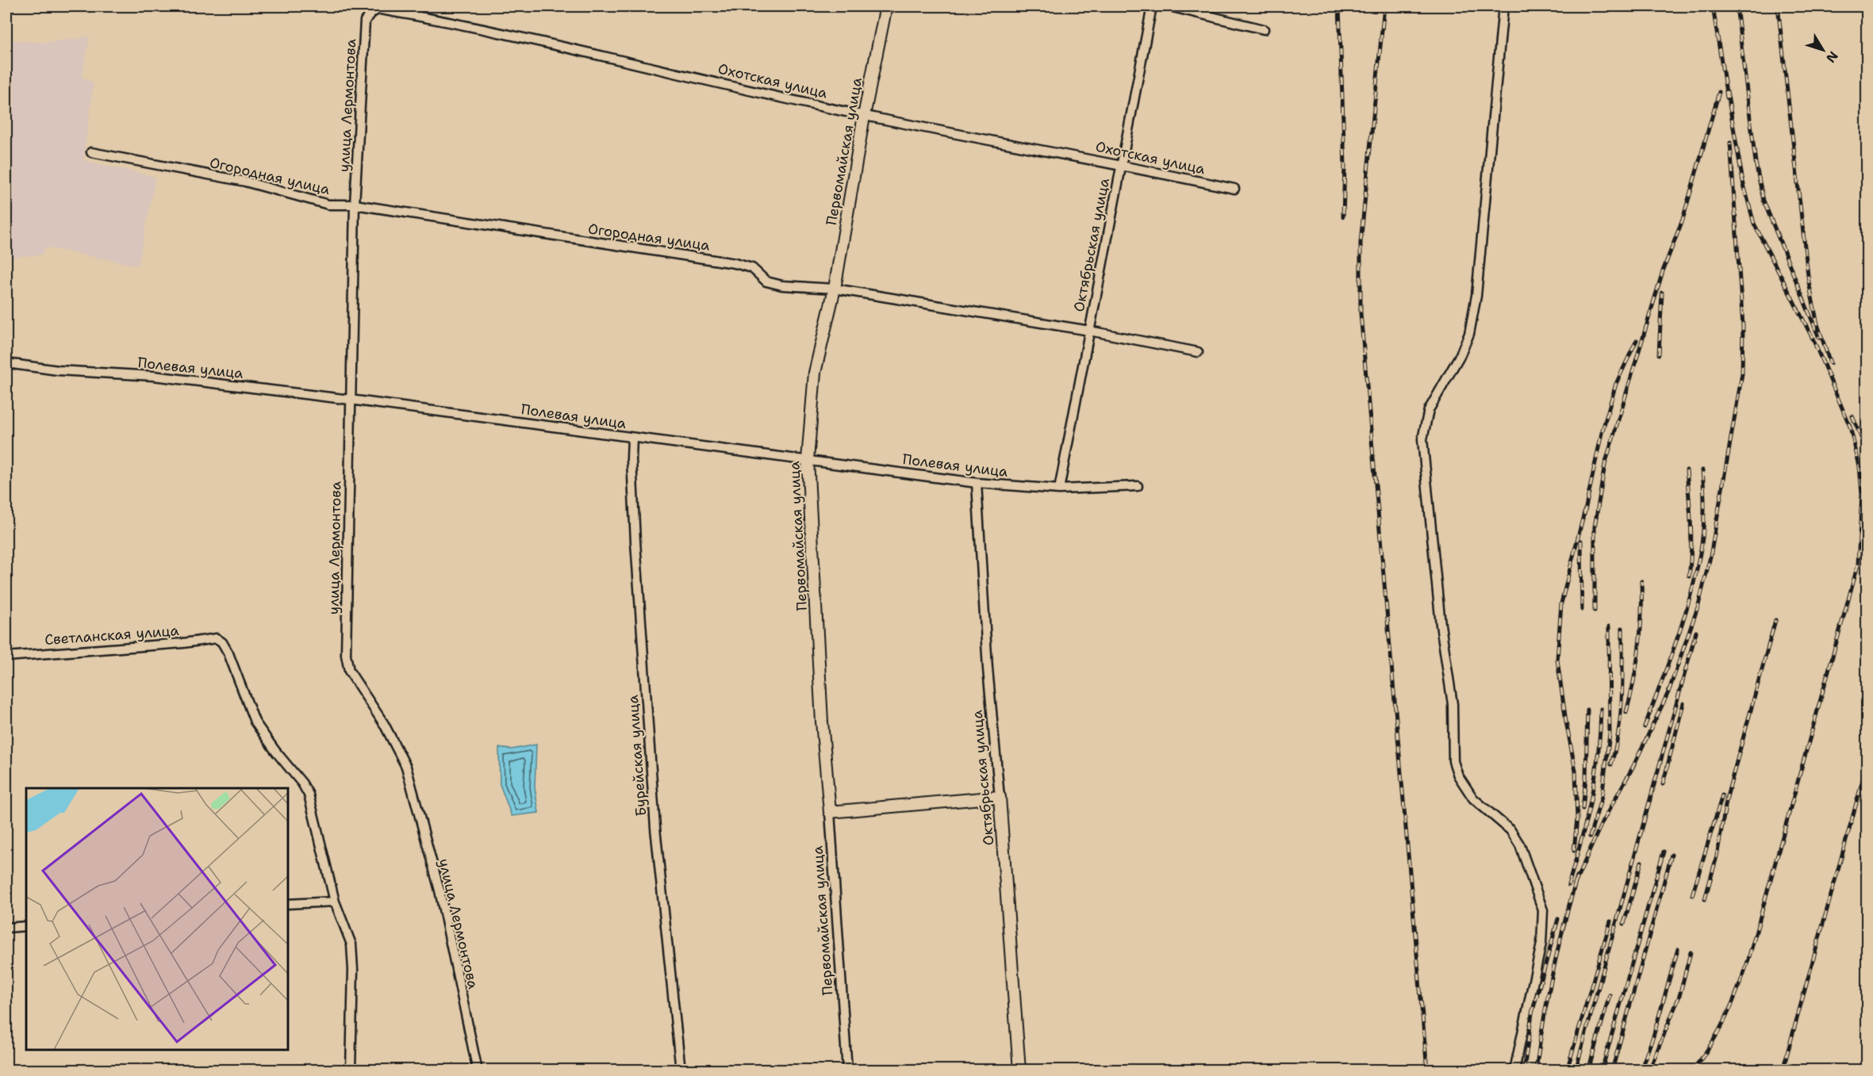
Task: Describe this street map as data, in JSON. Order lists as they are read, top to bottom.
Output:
{
  "streets": {
    "main road": ["Первомайская улица", "Октябрьская улица"],
    "street": [
      "Охотская улица",
      "улица Лермонтова",
      "Огородная улица",
      "Полевая улица",
      "Светланская улица",
      "Бурейская улица"
    ]
  },
  "crossings": [
    ["Охотская улица", "улица Лермонтова"],
    ["Охотская улица", "Первомайская улица"],
    ["Охотская улица", "Октябрьская улица"],
    ["улица Лермонтова", "Огородная улица"],
    ["улица Лермонтова", "Полевая улица"],
    ["Первомайская улица", "Огородная улица"],
    ["Первомайская улица", "Полевая улица"],
    ["Огородная улица", "Октябрьская улица"],
    ["Октябрьская улица", "Полевая улица"],
    ["Полевая улица", "Бурейская улица"]
  ],
  "north": "bottom right"
}
